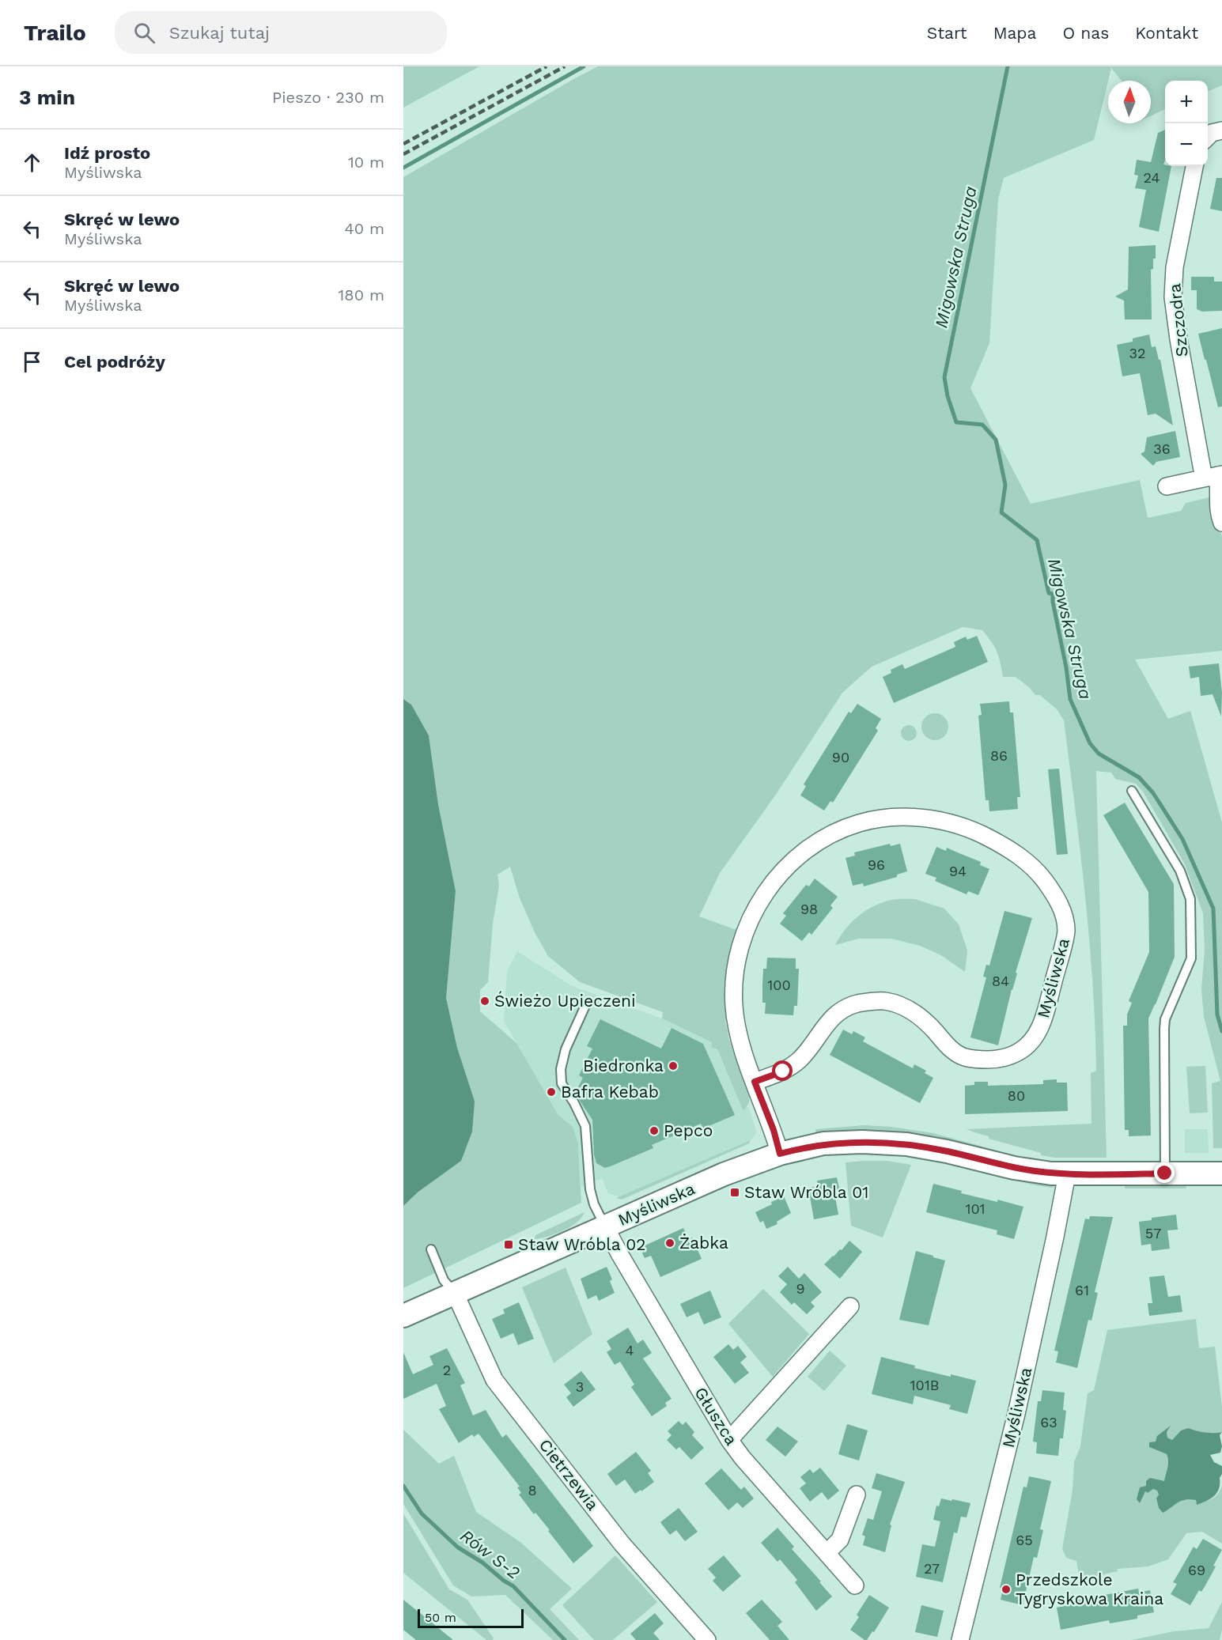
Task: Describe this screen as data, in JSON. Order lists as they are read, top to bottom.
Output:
{
  "streets": {
    "street": [
      "Szczodra",
      "Myśliwska",
      "Głuszca",
      "Cietrzewia"
    ]
  },
  "crossings": [
    ["Myśliwska", "Głuszca"],
    ["Myśliwska", "Cietrzewia"]
  ],
  "water": ["Migowska Struga", "Rów S-2"],
  "places": {
    "other": [
      "Świeżo Upieczeni",
      "Biedronka",
      "Bafra Kebab",
      "Pepco",
      "Żabka",
      "Przedszkole Tygryskowa Kraina"
    ],
    "transit": ["Staw Wróbla 01", "Staw Wróbla 02"]
  },
  "house_numbers": [
    "24",
    "32",
    "36",
    "86",
    "90",
    "96",
    "94",
    "98",
    "84",
    "100",
    "80",
    "101",
    "57",
    "9",
    "61",
    "4",
    "2",
    "101B",
    "3",
    "63",
    "8",
    "65",
    "27",
    "69"
  ],
  "scale_bar": "50 m",
  "north": "top",
  "page": {
    "header": "Trailo",
    "search": "Szukaj tutaj",
    "nav": [
      "Start",
      "Mapa",
      "O nas",
      "Kontakt"
    ],
    "heading": ["3 min", "Pieszo · 230 m"],
    "map_buttons": ["+", "−"],
    "list": [
      ["Idź prosto", "Myśliwska", "10 m"],
      ["Skręć w lewo", "Myśliwska", "40 m"],
      ["Skręć w lewo", "Myśliwska", "180 m"],
      "Cel podróży"
    ],
    "scale": "50 m"
  }
}
